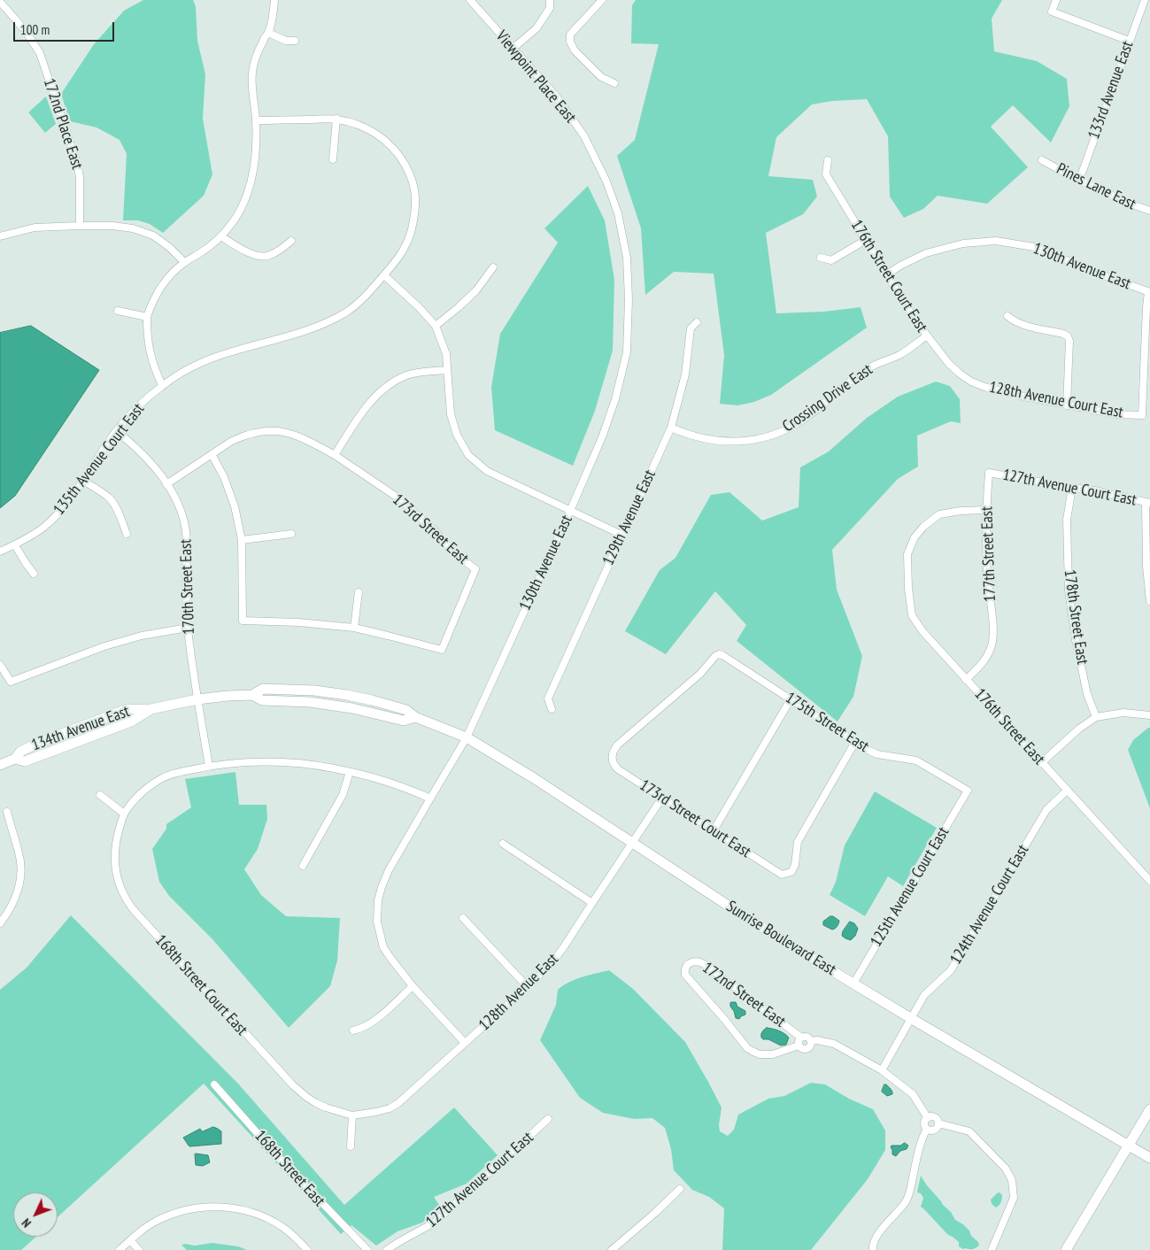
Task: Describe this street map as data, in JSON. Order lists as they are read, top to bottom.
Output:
{
  "streets": {
    "street": [
      "Viewpoint Place East",
      "133rd Avenue East",
      "172nd Place East",
      "Pines Lane East",
      "130th Avenue East",
      "176th Street Court East",
      "Crossing Drive East",
      "128th Avenue Court East",
      "135th Avenue Court East",
      "127th Avenue Court East",
      "129th Avenue East",
      "173rd Street East",
      "177th Street East",
      "170th Street East",
      "178th Street East",
      "175th Street East",
      "176th Street East",
      "134th Avenue East",
      "173rd Street Court East",
      "125th Avenue Court East",
      "124th Avenue Court East",
      "Sunrise Boulevard East",
      "168th Street Court East",
      "128th Avenue East",
      "172nd Street East",
      "168th Street East"
    ]
  },
  "crossings": [
    ["Viewpoint Place East", "130th Avenue East"],
    ["133rd Avenue East", "Pines Lane East"],
    ["130th Avenue East", "176th Street Court East"],
    ["130th Avenue East", "128th Avenue Court East"],
    ["130th Avenue East", "Sunrise Boulevard East"],
    ["130th Avenue East", "128th Avenue East"],
    ["176th Street Court East", "Crossing Drive East"],
    ["176th Street Court East", "128th Avenue Court East"],
    ["Crossing Drive East", "129th Avenue East"],
    ["135th Avenue Court East", "170th Street East"],
    ["127th Avenue Court East", "177th Street East"],
    ["127th Avenue Court East", "178th Street East"],
    ["177th Street East", "176th Street East"],
    ["170th Street East", "134th Avenue East"],
    ["170th Street East", "Sunrise Boulevard East"],
    ["175th Street East", "173rd Street Court East"],
    ["175th Street East", "125th Avenue Court East"],
    ["176th Street East", "124th Avenue Court East"],
    ["134th Avenue East", "Sunrise Boulevard East"],
    ["173rd Street Court East", "128th Avenue East"],
    ["125th Avenue Court East", "Sunrise Boulevard East"],
    ["124th Avenue Court East", "Sunrise Boulevard East"],
    ["Sunrise Boulevard East", "128th Avenue East"],
    ["168th Street Court East", "128th Avenue East"]
  ],
  "scale_bar": "100 m",
  "north": "bottom left"
}
